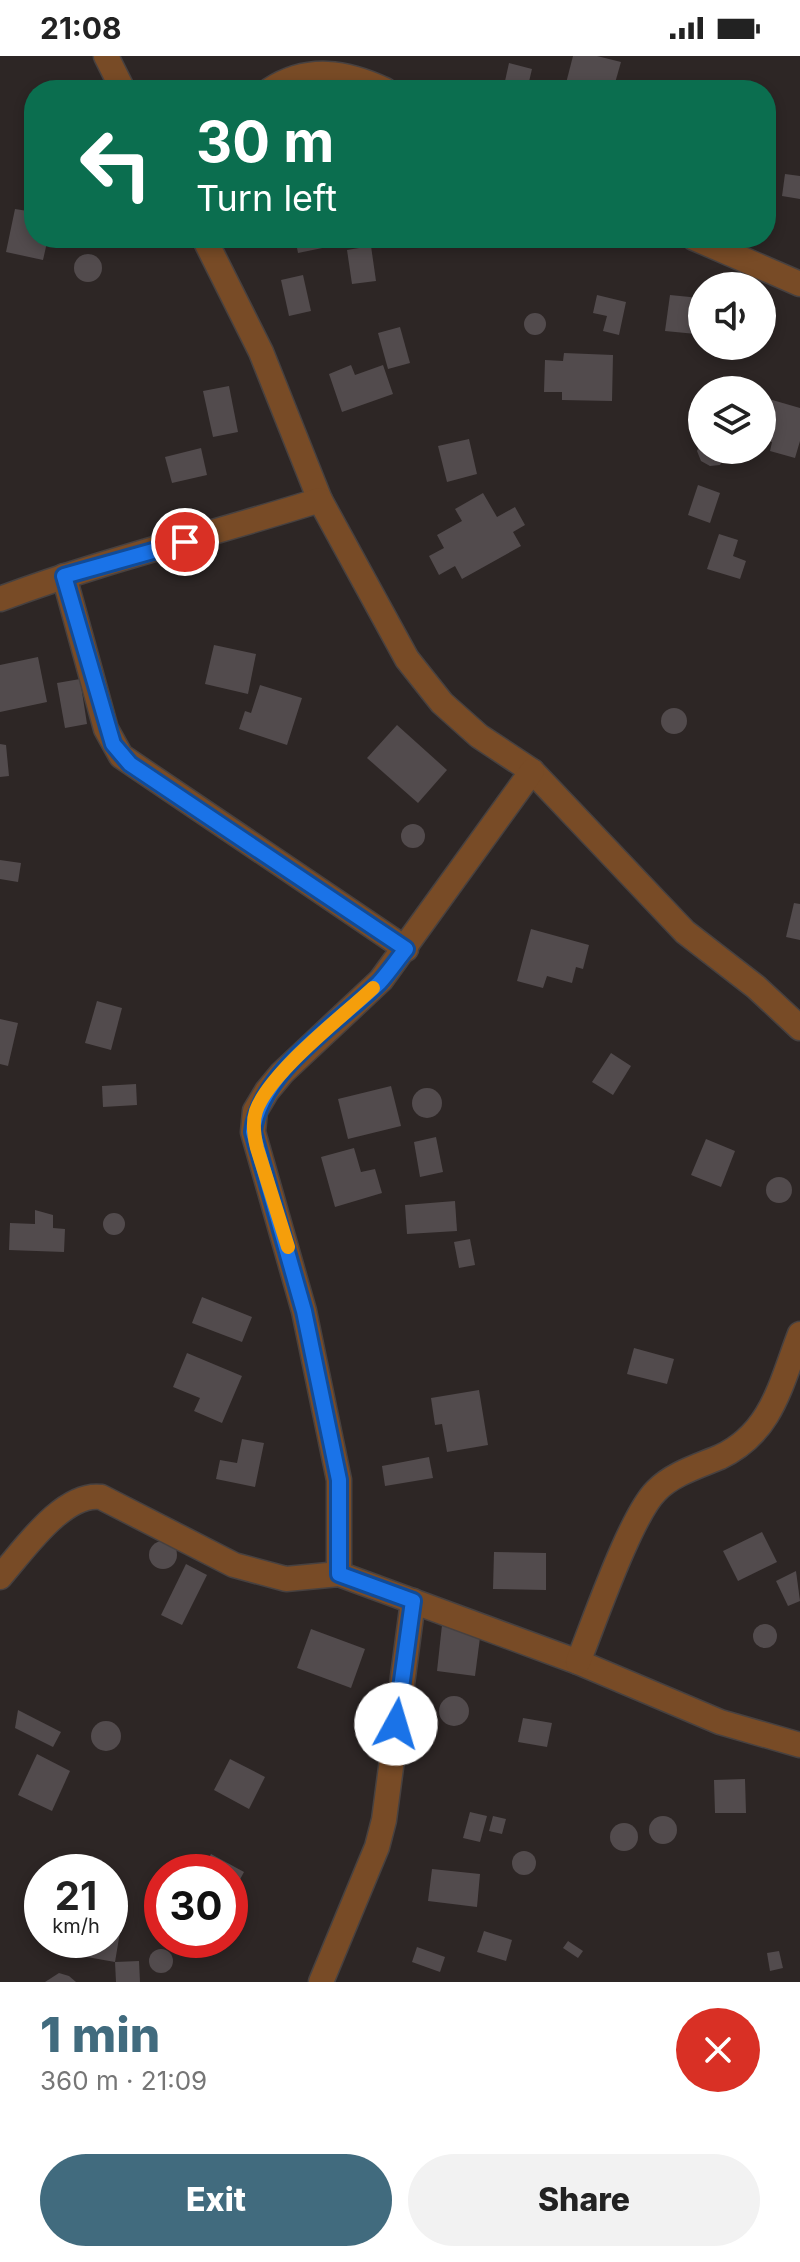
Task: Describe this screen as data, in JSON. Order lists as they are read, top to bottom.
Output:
{
  "page": {
    "status": "21:08",
    "turn": ["30 m", "Turn left"],
    "speed": "21 km/h",
    "limit": "30",
    "heading": ["1 min", "360 m · 21:09"],
    "buttons": ["Exit", "Share"]
  }
}
